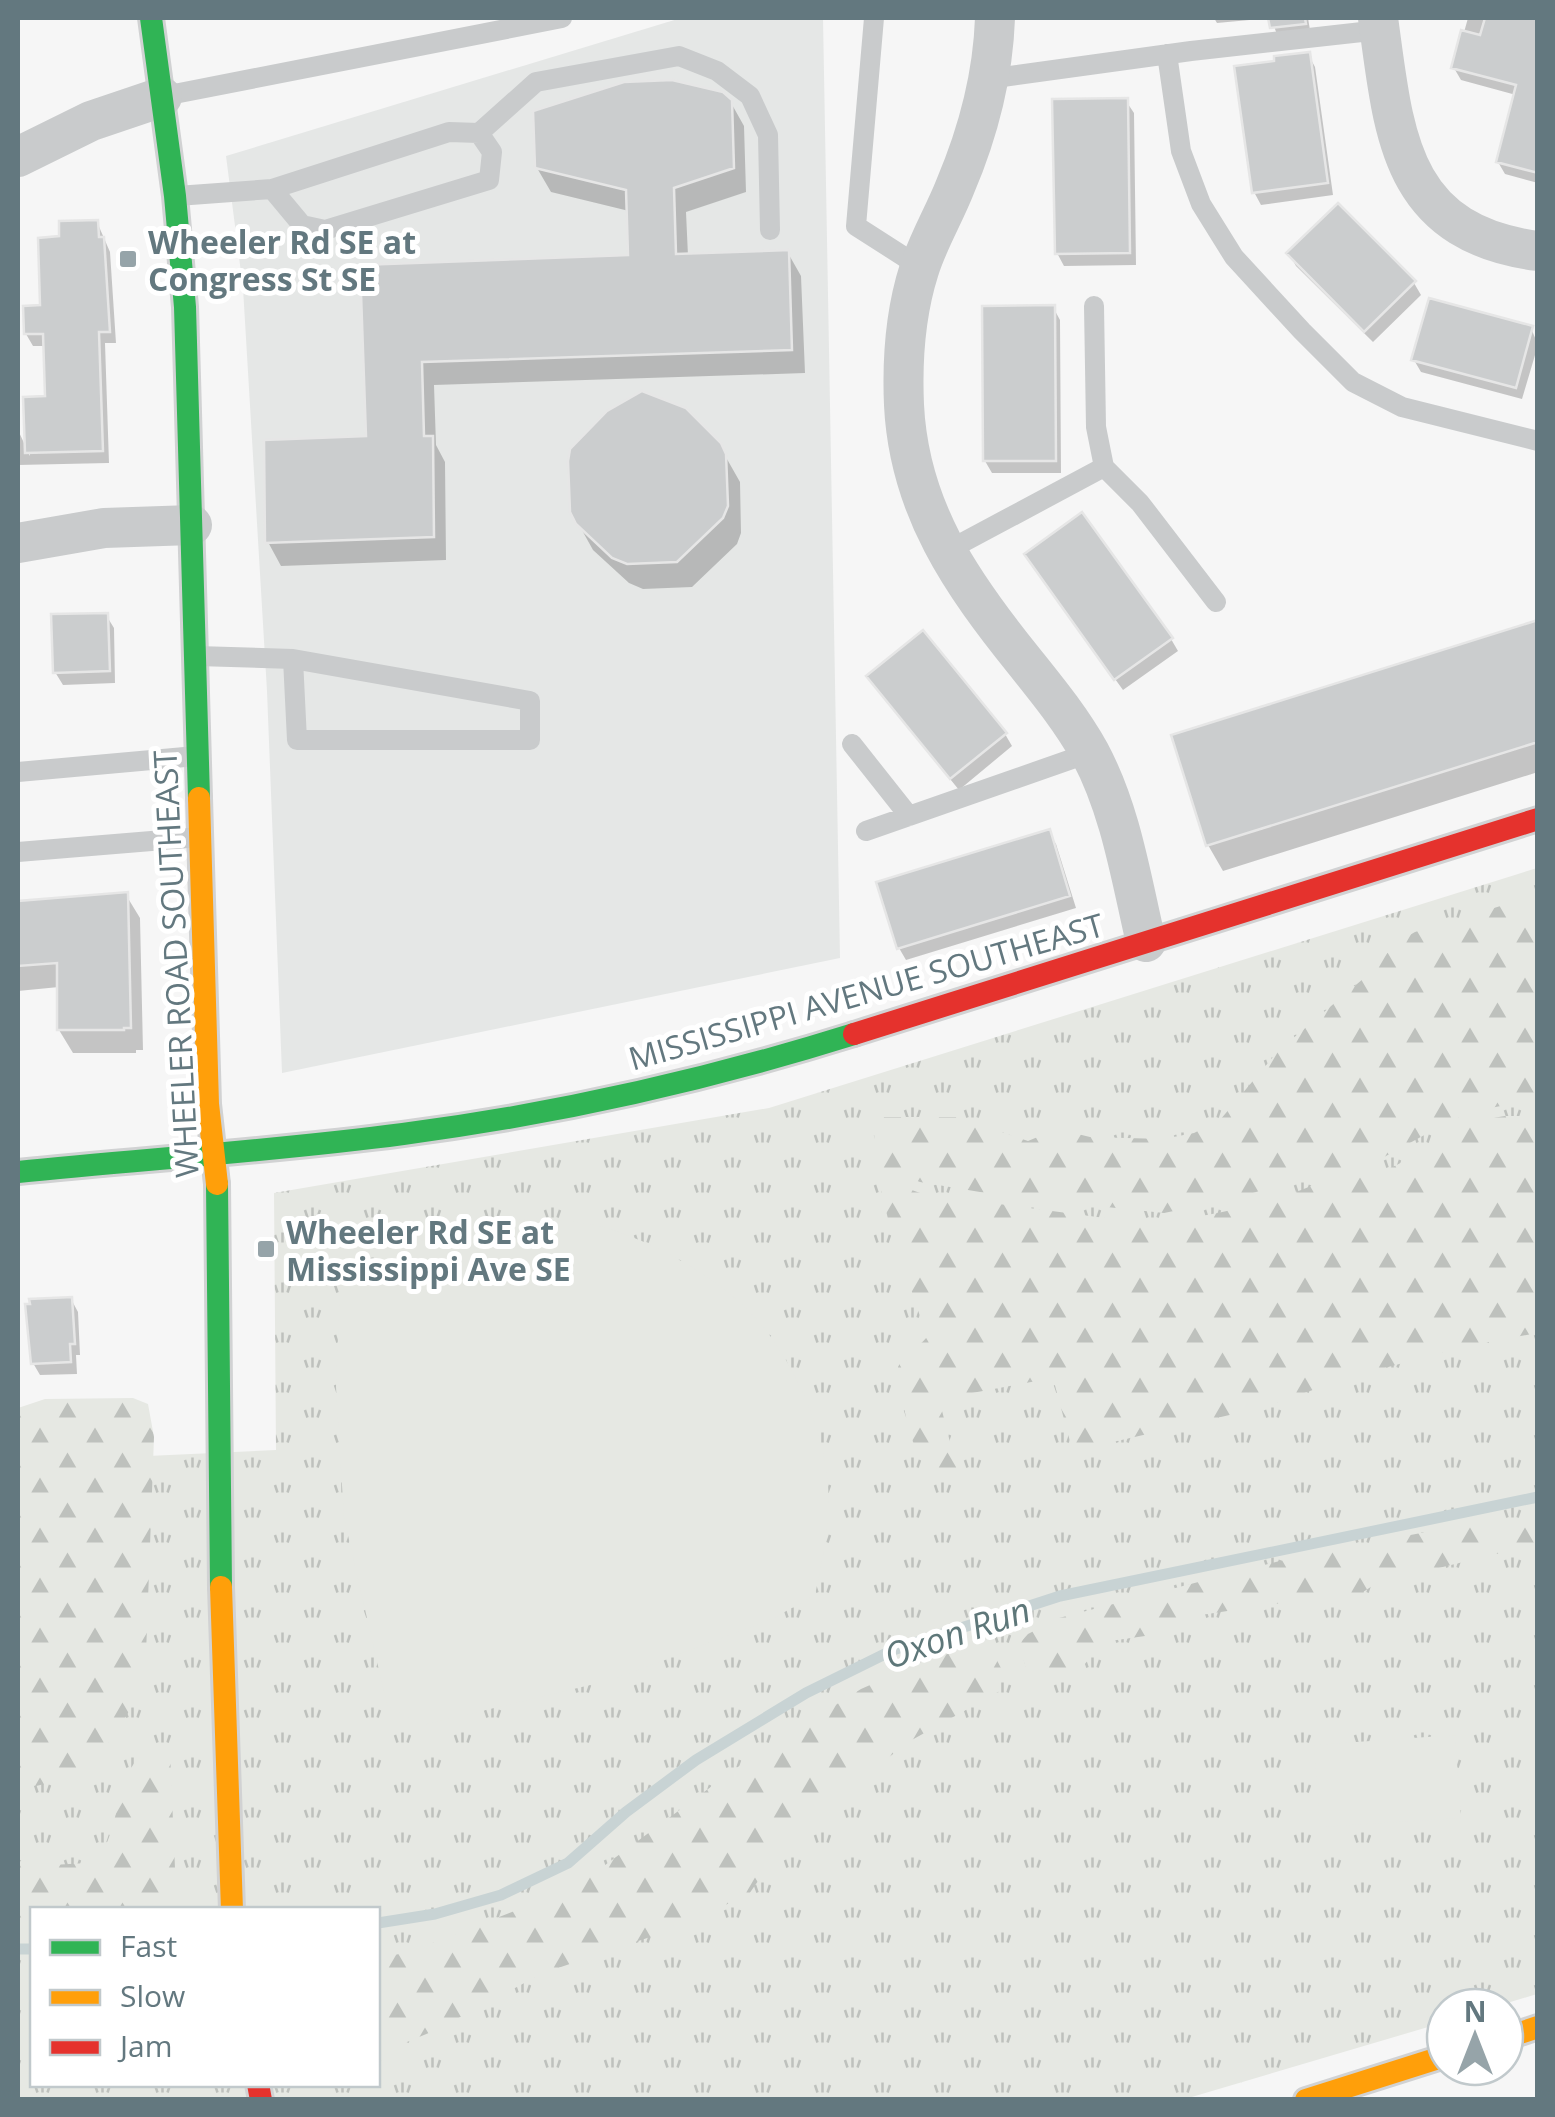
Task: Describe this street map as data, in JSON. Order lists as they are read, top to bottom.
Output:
{
  "streets": {
    "main road": ["WHEELER ROAD SOUTHEAST", "MISSISSIPPI AVENUE SOUTHEAST"]
  },
  "crossings": [
    ["WHEELER ROAD SOUTHEAST", "MISSISSIPPI AVENUE SOUTHEAST"]
  ],
  "water": ["Oxon Run"],
  "places": {
    "transit": ["Wheeler Rd SE at Congress St SE", "Wheeler Rd SE at Mississippi Ave SE"]
  },
  "legend": ["Fast", "Slow", "Jam"],
  "north": "top"
}
